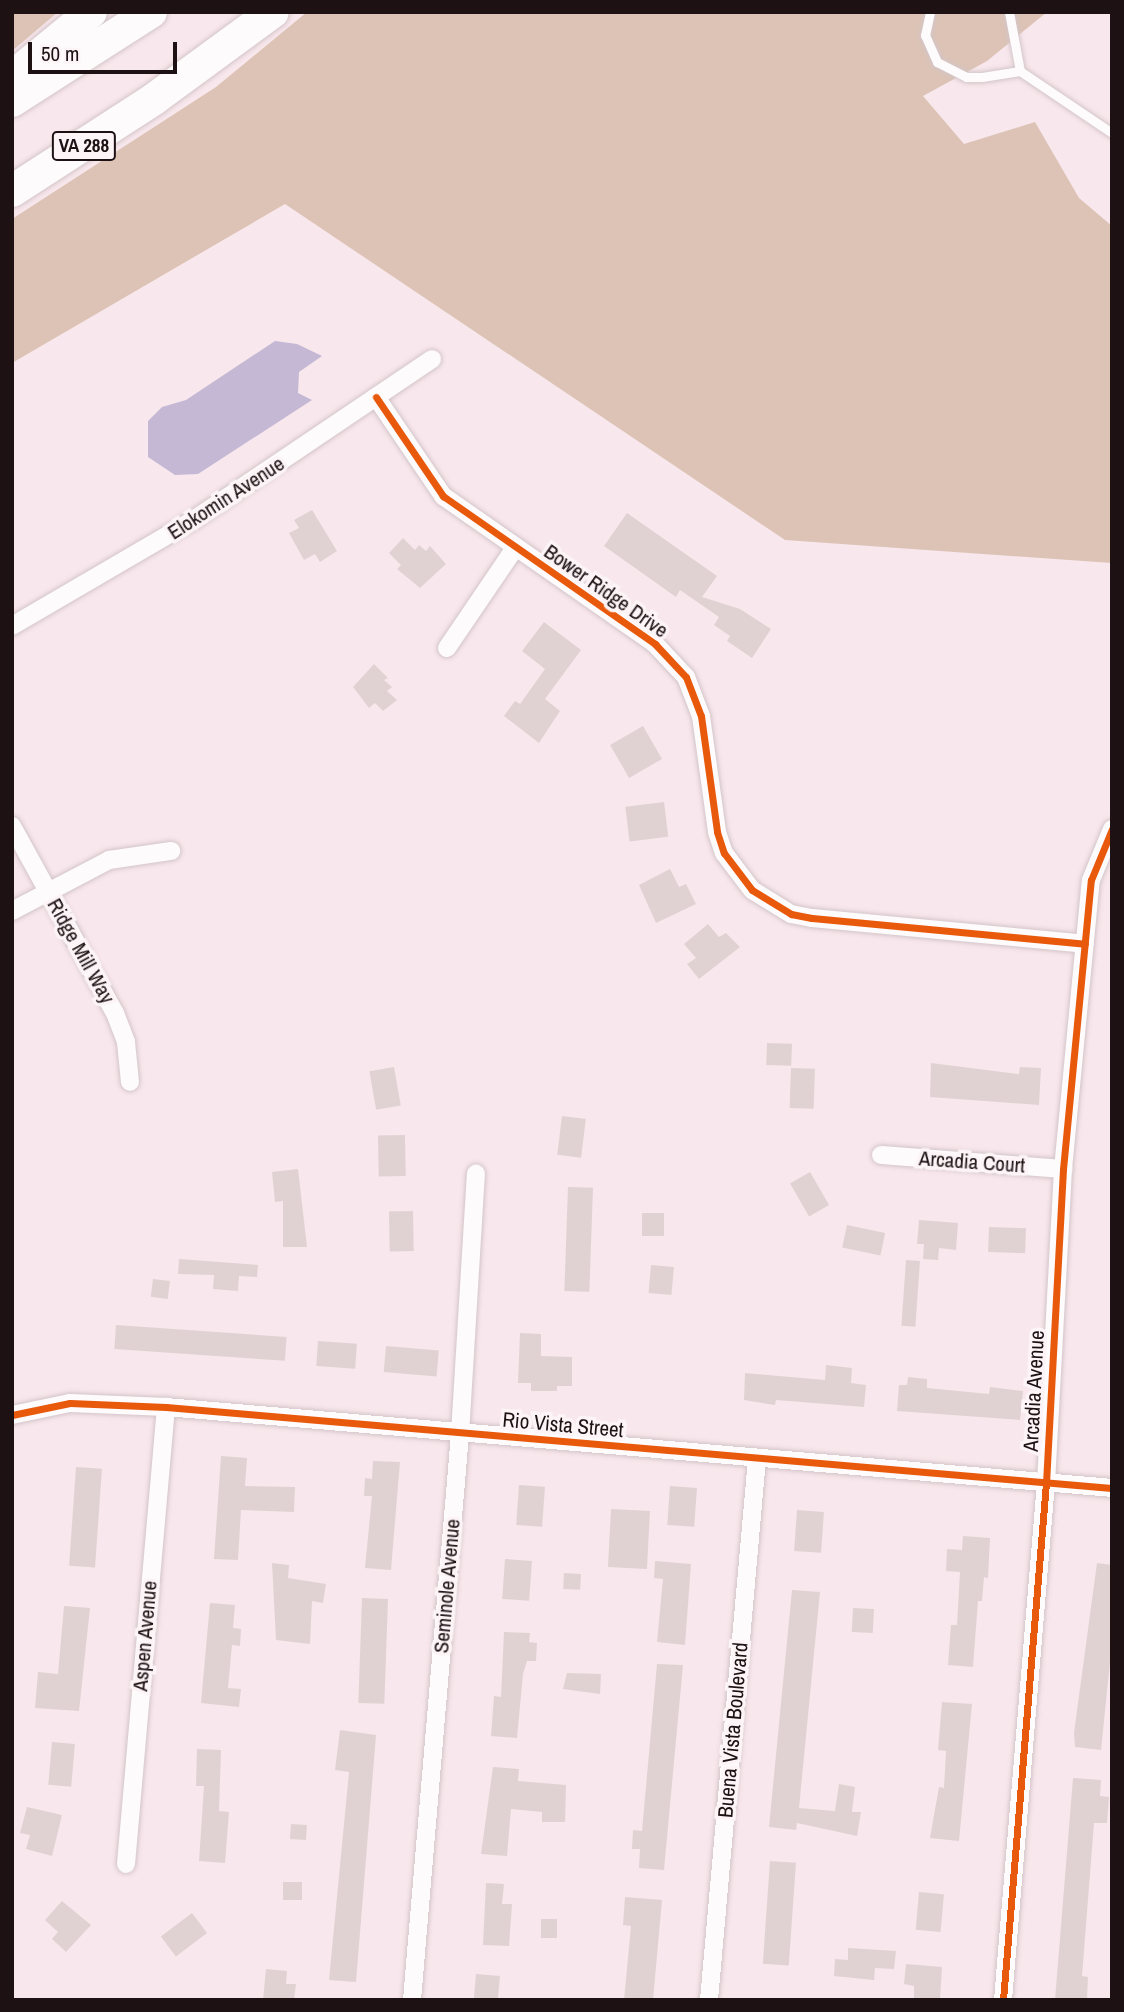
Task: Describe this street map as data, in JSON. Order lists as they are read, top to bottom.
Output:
{
  "streets": {
    "highway": ["VA 288"],
    "street": [
      "Elokomin Avenue",
      "Bower Ridge Drive",
      "Ridge Mill Way",
      "Arcadia Court",
      "Arcadia Avenue",
      "Rio Vista Street",
      "Seminole Avenue",
      "Aspen Avenue",
      "Buena Vista Boulevard"
    ]
  },
  "crossings": [
    ["Elokomin Avenue", "Bower Ridge Drive"],
    ["Bower Ridge Drive", "Arcadia Avenue"],
    ["Arcadia Court", "Arcadia Avenue"],
    ["Arcadia Avenue", "Rio Vista Street"],
    ["Rio Vista Street", "Seminole Avenue"],
    ["Rio Vista Street", "Aspen Avenue"],
    ["Rio Vista Street", "Buena Vista Boulevard"]
  ],
  "scale_bar": "50 m"
}
